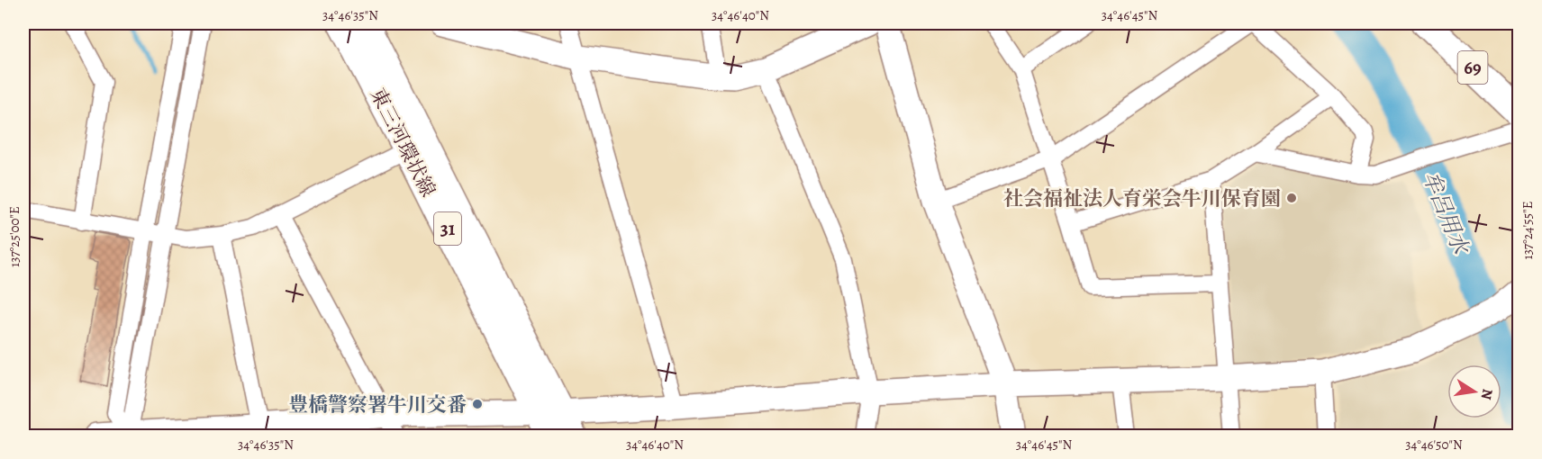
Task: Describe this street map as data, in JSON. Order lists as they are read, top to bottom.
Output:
{
  "streets": {
    "main road": ["69", "東三河環状線", "31"]
  },
  "water": ["牟呂用水"],
  "places": ["社会福祉法人育栄会牛川保育園", "豊橋警察署牛川交番"],
  "north": "right",
  "coordinates": [
    "34°46'35\"N",
    "34°46'40\"N",
    "34°46'45\"N",
    "137°24'55\"E",
    "137°25'00\"E",
    "34°46'50\"N"
  ]
}
